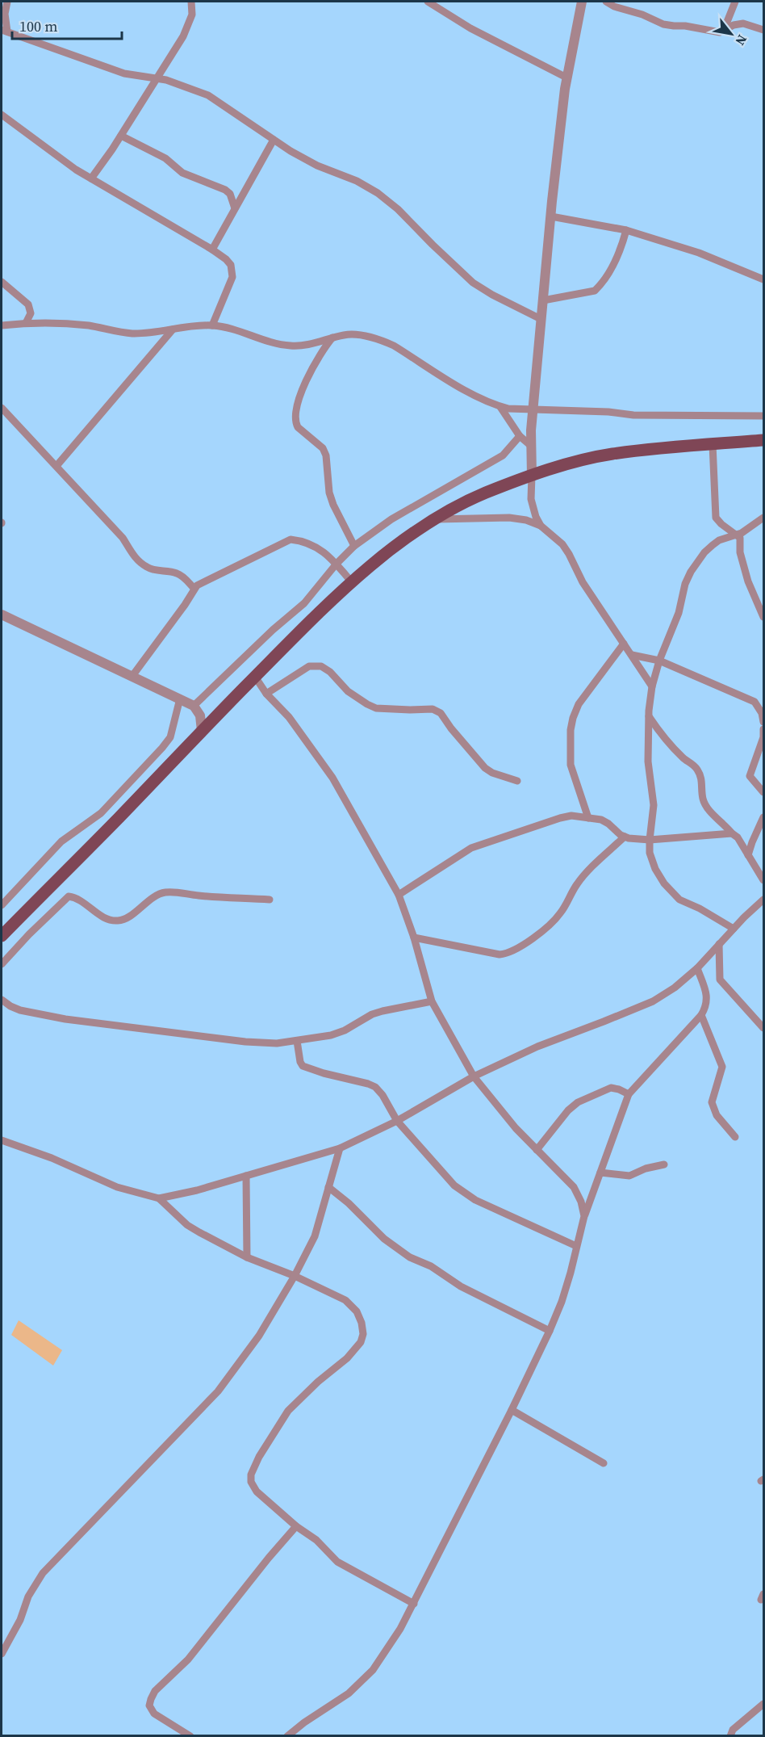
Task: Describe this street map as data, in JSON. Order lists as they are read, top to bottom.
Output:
{
  "scale_bar": "100 m",
  "north": "bottom right"
}
